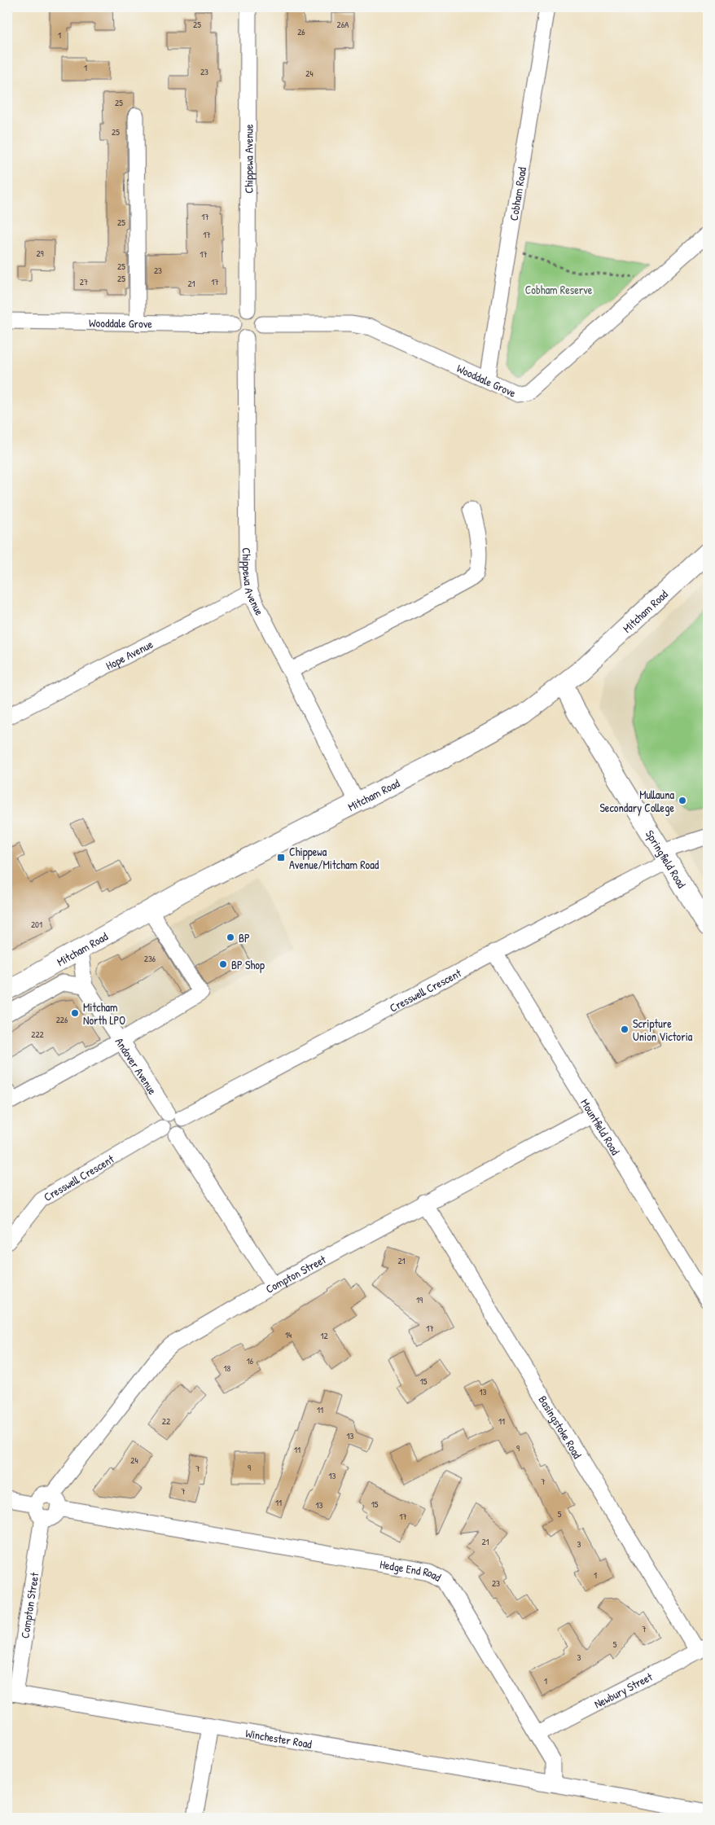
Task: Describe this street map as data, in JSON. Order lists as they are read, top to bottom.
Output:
{
  "streets": {
    "main road": ["Mitcham Road", "Springfield Road"],
    "street": [
      "Chippewa Avenue",
      "Cobham Road",
      "Wooddale Grove",
      "Hope Avenue",
      "Cresswell Crescent",
      "Andover Avenue",
      "Mountfield Road",
      "Compton Street",
      "Basingstoke Road",
      "Hedge End Road",
      "Newbury Street",
      "Winchester Road"
    ]
  },
  "crossings": [
    ["Chippewa Avenue", "Wooddale Grove"],
    ["Chippewa Avenue", "Mitcham Road"],
    ["Chippewa Avenue", "Hope Avenue"],
    ["Cobham Road", "Wooddale Grove"],
    ["Mitcham Road", "Springfield Road"],
    ["Mitcham Road", "Andover Avenue"],
    ["Springfield Road", "Cresswell Crescent"],
    ["Cresswell Crescent", "Andover Avenue"],
    ["Cresswell Crescent", "Mountfield Road"],
    ["Mountfield Road", "Compton Street"],
    ["Compton Street", "Basingstoke Road"],
    ["Compton Street", "Hedge End Road"],
    ["Compton Street", "Winchester Road"],
    ["Basingstoke Road", "Newbury Street"],
    ["Hedge End Road", "Newbury Street"],
    ["Hedge End Road", "Winchester Road"]
  ],
  "parks": ["Cobham Reserve"],
  "places": {
    "other": [
      "Mullauna Secondary College",
      "BP",
      "BP Shop",
      "Mitcham North LPO",
      "Scripture Union Victoria"
    ],
    "transit": ["Chippewa Avenue/Mitcham Road"]
  },
  "house_numbers": [
    "25",
    "26A",
    "26",
    "1",
    "1",
    "23",
    "24",
    "25",
    "25",
    "17",
    "25",
    "17",
    "29",
    "17",
    "25",
    "23",
    "25",
    "27",
    "17",
    "21",
    "201",
    "236",
    "226",
    "222",
    "21",
    "19",
    "17",
    "14",
    "12",
    "16",
    "18",
    "15",
    "13",
    "11",
    "22",
    "11",
    "13",
    "9",
    "11",
    "24",
    "9",
    "7",
    "13",
    "7",
    "7",
    "11",
    "15",
    "13",
    "5",
    "17",
    "21",
    "3",
    "1",
    "23",
    "7",
    "5",
    "3",
    "1"
  ]
}
